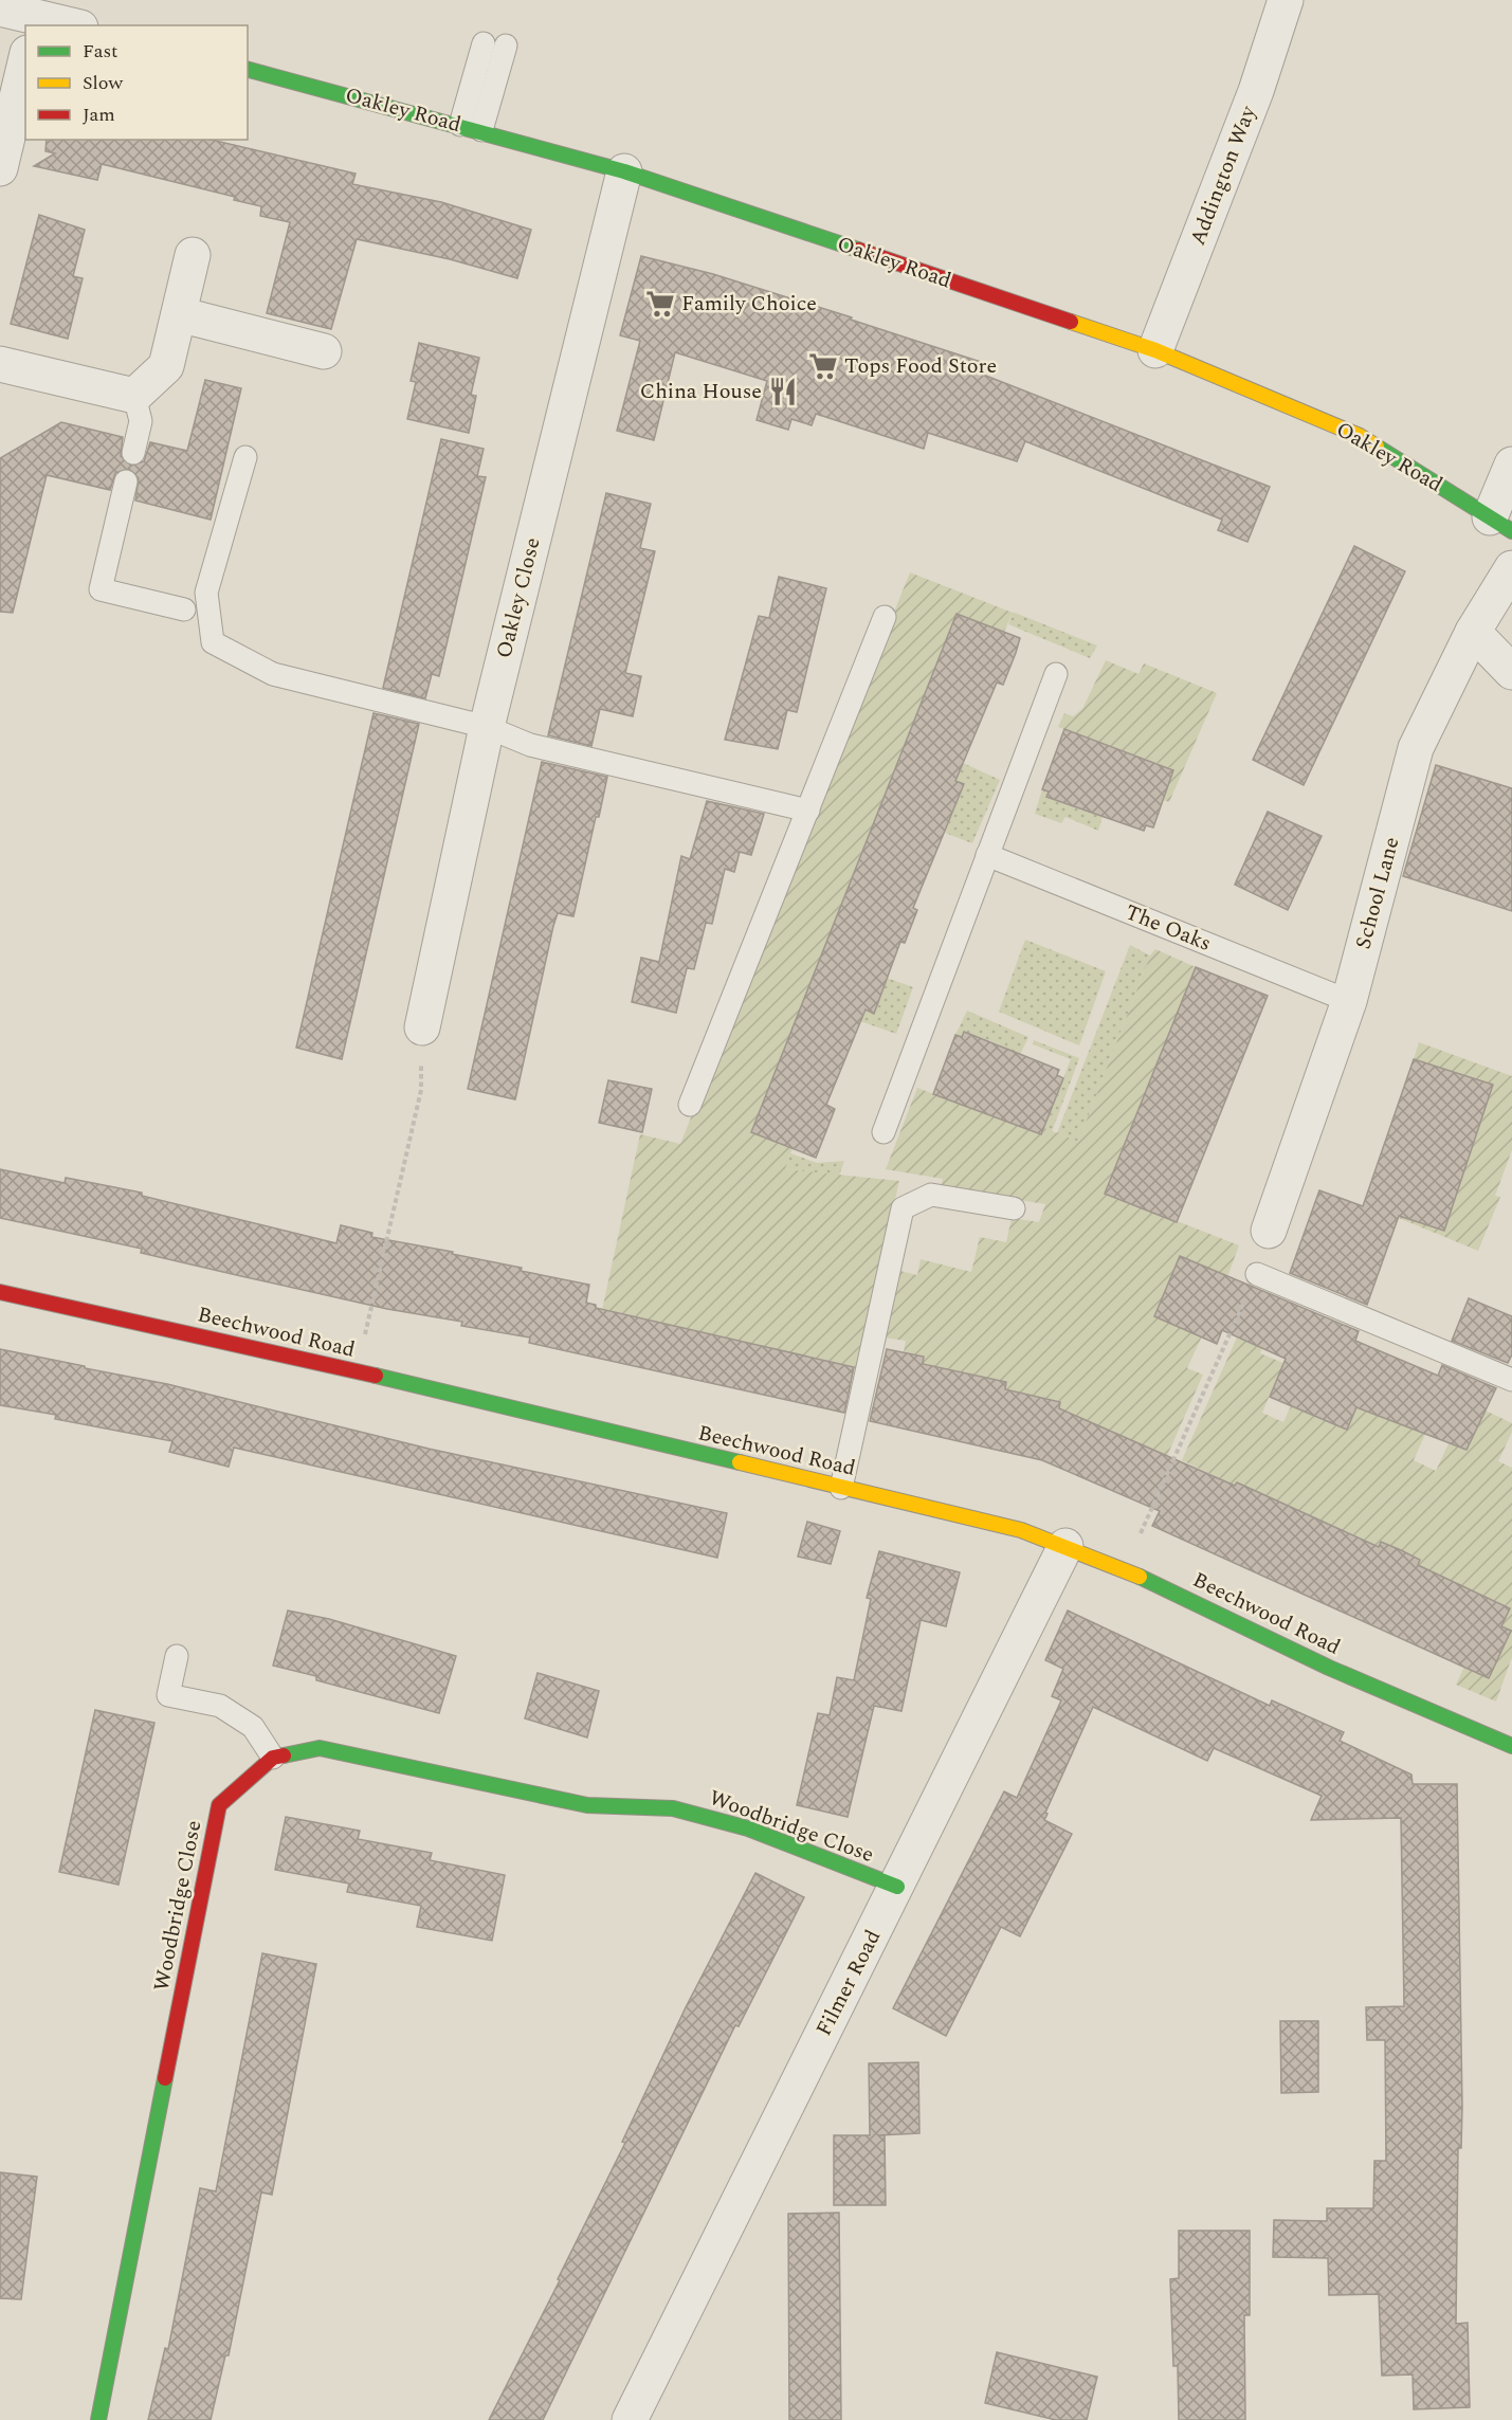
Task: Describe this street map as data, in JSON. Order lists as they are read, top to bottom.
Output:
{
  "streets": {
    "street": [
      "Oakley Road",
      "Addington Way",
      "Oakley Close",
      "School Lane",
      "Beechwood Road",
      "Woodbridge Close",
      "Filmer Road"
    ],
    "lane": ["The Oaks"]
  },
  "crossings": [
    ["Oakley Road", "Addington Way"],
    ["Oakley Road", "Oakley Close"],
    ["School Lane", "The Oaks"],
    ["Beechwood Road", "Filmer Road"],
    ["Woodbridge Close", "Filmer Road"]
  ],
  "places": {
    "supermarket": ["Family Choice", "Tops Food Store"],
    "restaurant": ["China House"]
  },
  "legend": ["Fast", "Slow", "Jam"]
}
